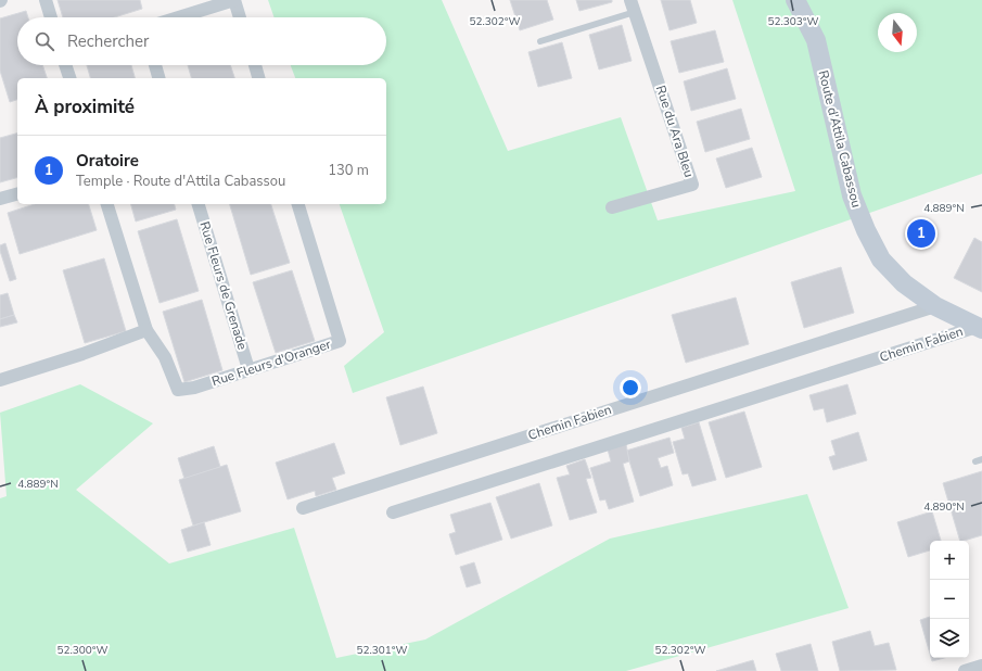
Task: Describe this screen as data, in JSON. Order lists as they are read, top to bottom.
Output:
{
  "streets": {
    "main road": ["Route d'Attila Cabassou"],
    "street": [
      "Rue du Ara Bleu",
      "Rue Fleurs de Grenade",
      "Chemin Fabien",
      "Rue Fleurs d'Oranger"
    ]
  },
  "crossings": [
    ["Route d'Attila Cabassou", "Chemin Fabien"],
    ["Rue Fleurs de Grenade", "Rue Fleurs d'Oranger"]
  ],
  "north": "bottom",
  "page": {
    "search": "Rechercher",
    "heading": "À proximité",
    "list": [
      {
        "mark": "1",
        "name": "Oratoire",
        "note": "Temple · Route d'Attila Cabassou",
        "value": "130 m"
      }
    ],
    "pins": "1",
    "map_buttons": ["+", "−"]
  },
  "coordinates": [
    "52.302°W",
    "52.303°W",
    "4.889°N",
    "4.890°N",
    "52.300°W",
    "52.301°W"
  ]
}
